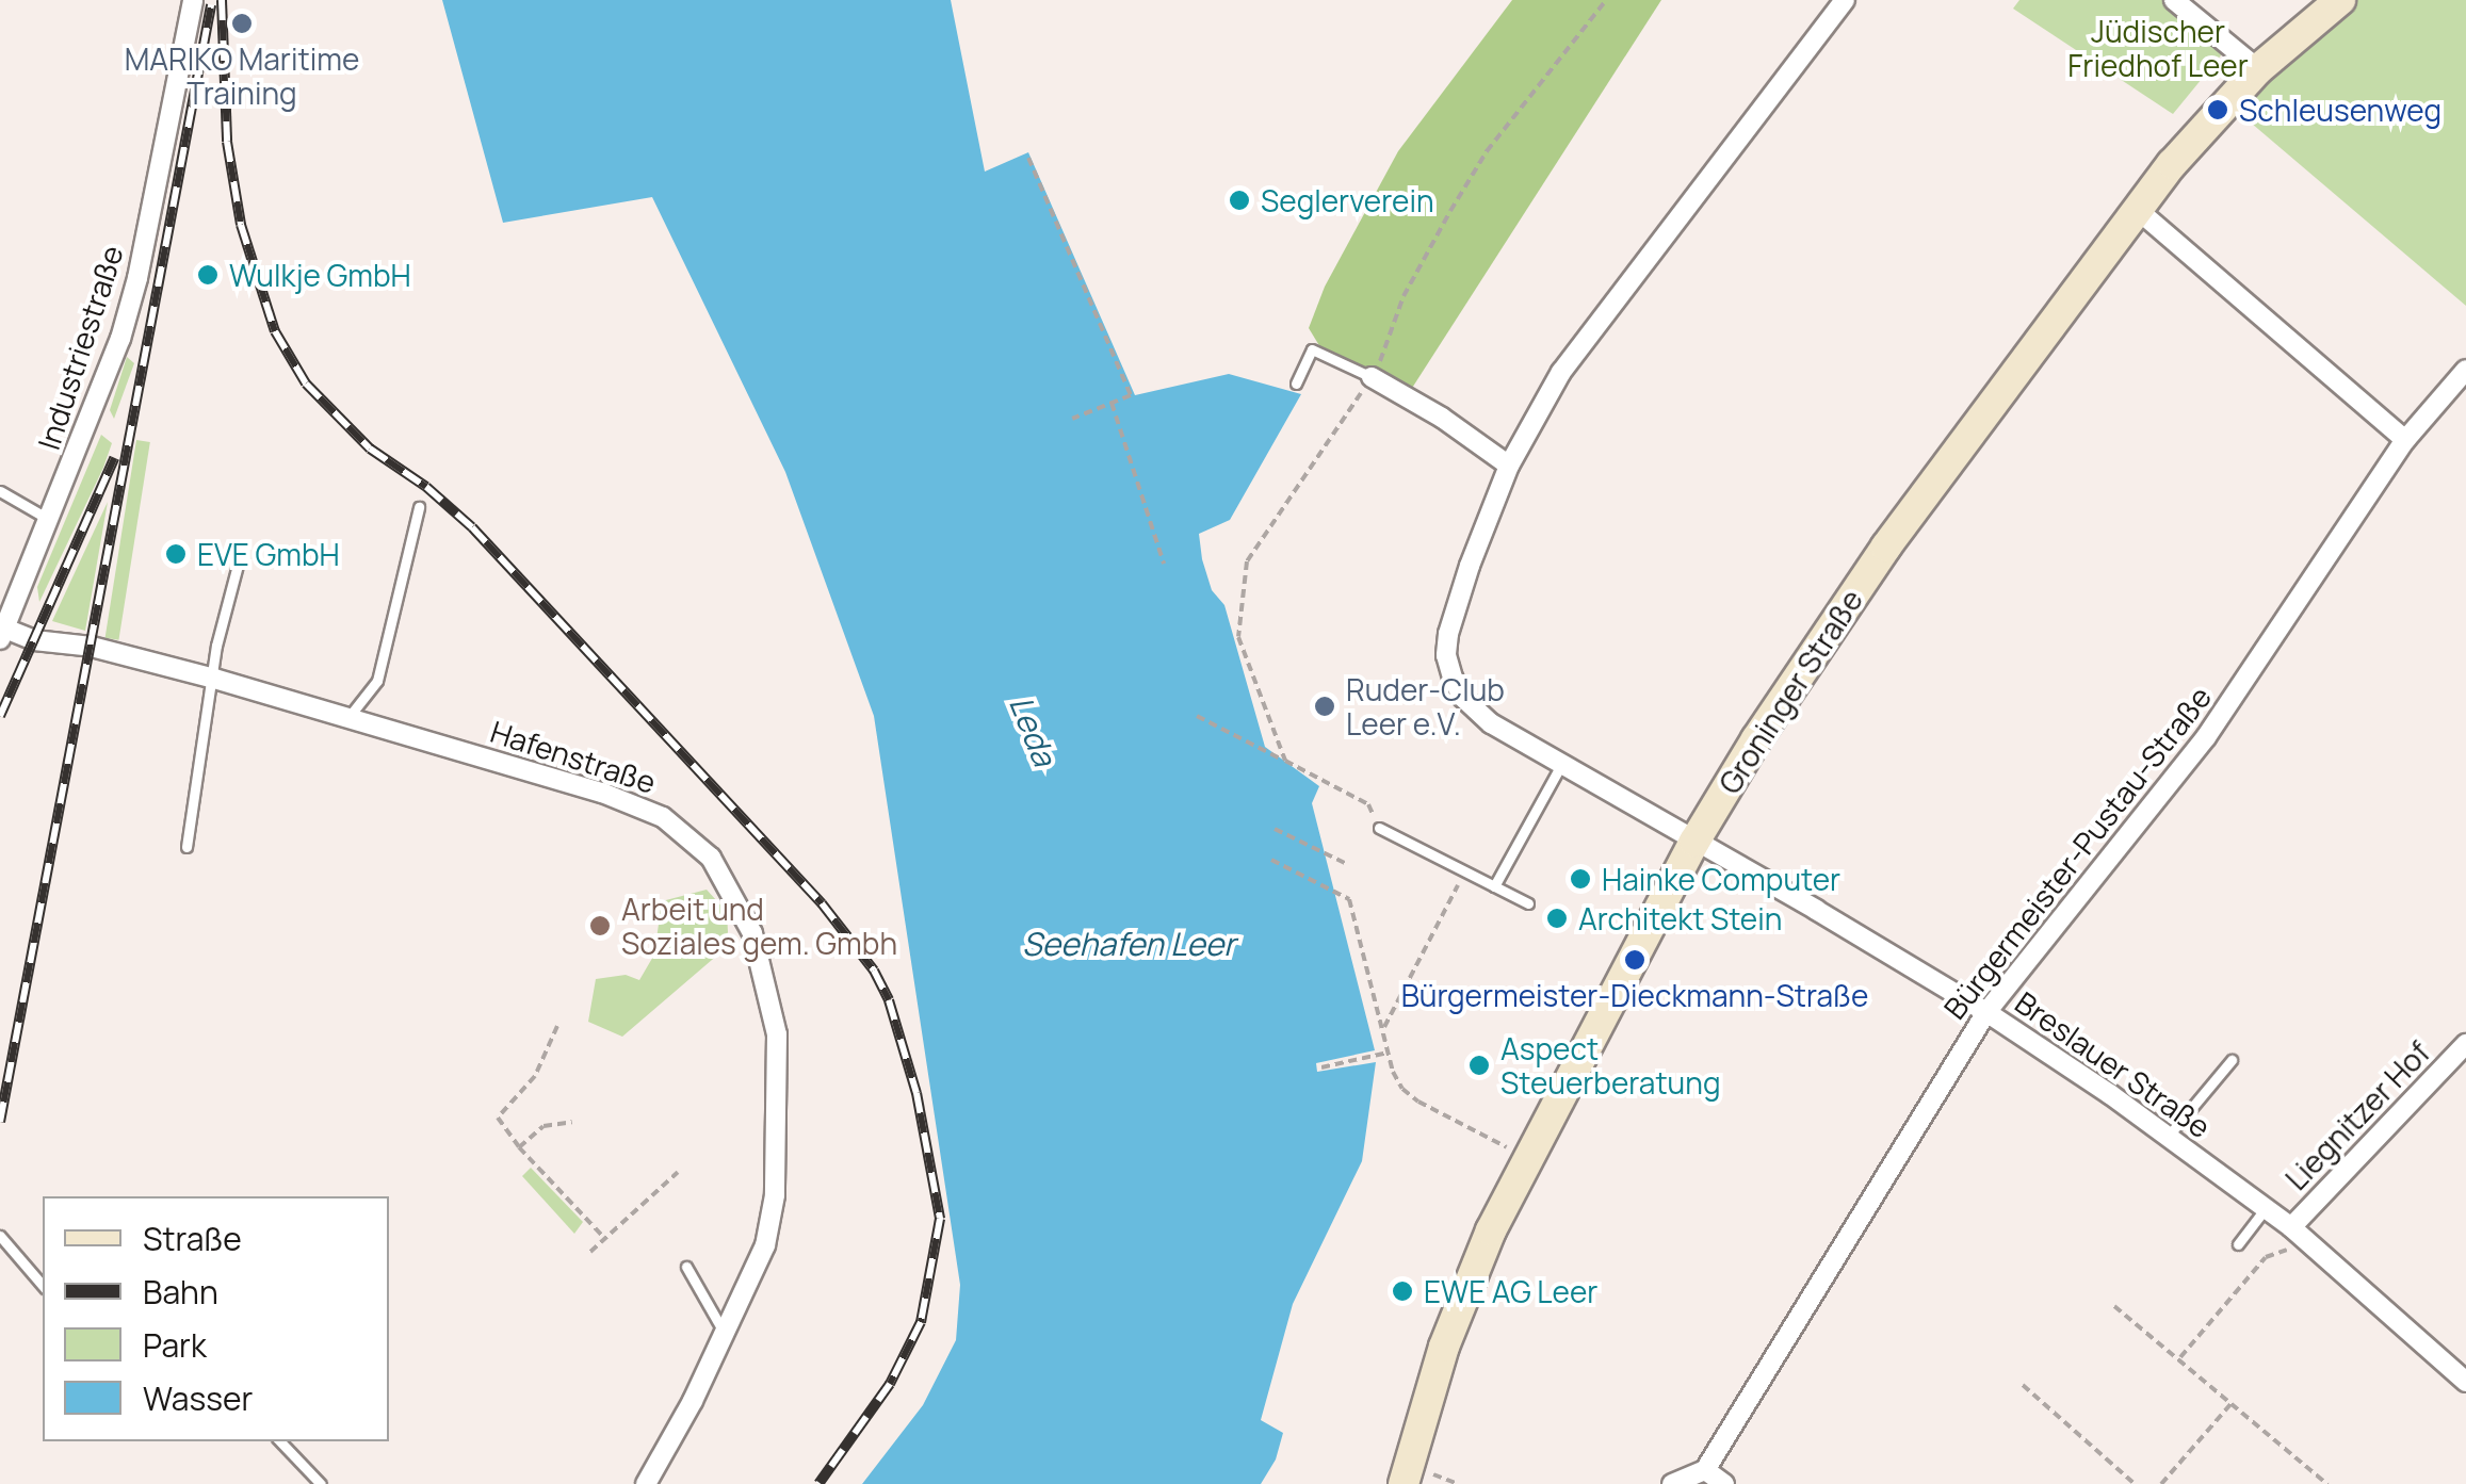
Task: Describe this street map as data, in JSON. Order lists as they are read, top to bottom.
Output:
{
  "streets": {
    "street": [
      "Industriestraße",
      "Groninger Straße",
      "Hafenstraße",
      "Bürgermeister-Pustau-Straße",
      "Breslauer Straße",
      "Liegnitzer Hof"
    ]
  },
  "crossings": [
    ["Industriestraße", "Hafenstraße"],
    ["Groninger Straße", "Breslauer Straße"],
    ["Bürgermeister-Pustau-Straße", "Breslauer Straße"],
    ["Breslauer Straße", "Liegnitzer Hof"]
  ],
  "water": ["Leda", "Seehafen Leer"],
  "parks": ["Jüdischer Friedhof Leer"],
  "places": [
    "MARIKO Maritime Training",
    "Schleusenweg",
    "Seglerverein",
    "Wulkje GmbH",
    "EVE GmbH",
    "Ruder-Club Leer e.V.",
    "Hainke Computer",
    "Architekt Stein",
    "Arbeit und Soziales gem. Gmbh",
    "Bürgermeister-Dieckmann-Straße",
    "Aspect Steuerberatung",
    "EWE AG Leer"
  ],
  "legend": [
    "Straße",
    "Bahn",
    "Park",
    "Wasser"
  ]
}
